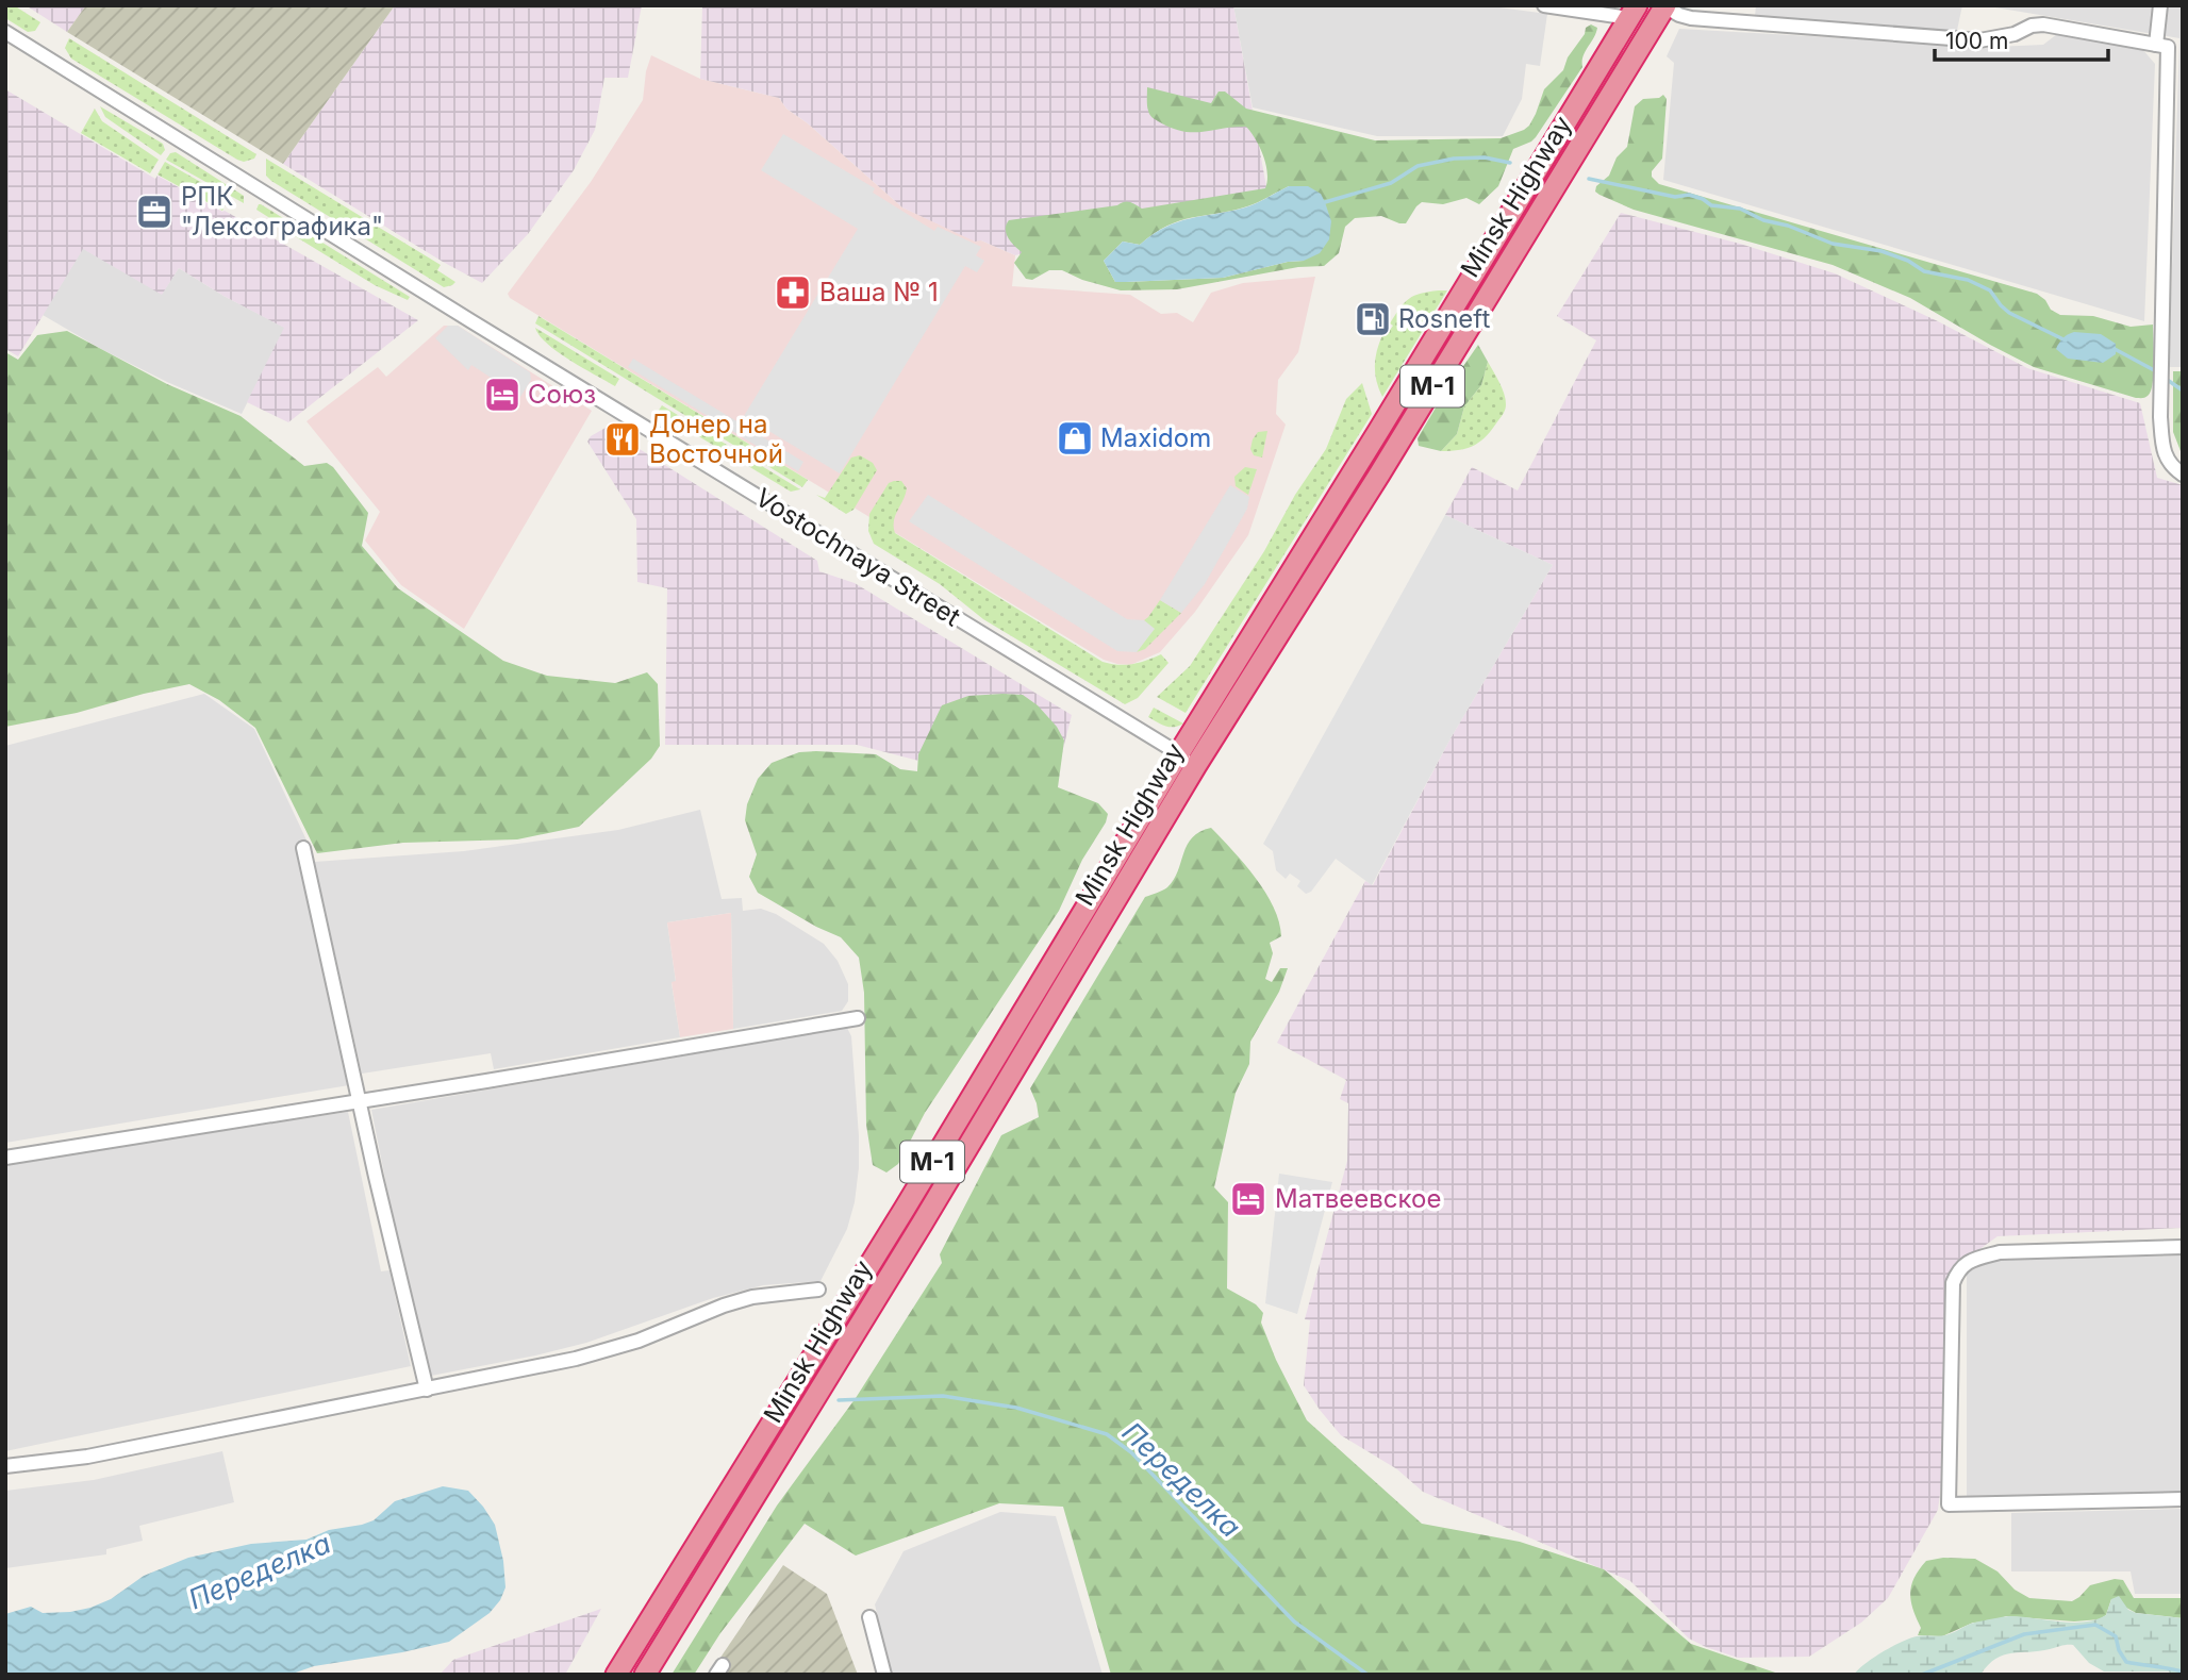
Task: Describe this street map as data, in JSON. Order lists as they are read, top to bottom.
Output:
{
  "streets": {
    "highway": ["Minsk Highway", "М-1"],
    "street": ["Vostochnaya Street"]
  },
  "crossings": [
    ["Minsk Highway", "Vostochnaya Street"]
  ],
  "water": ["Переделка"],
  "places": {
    "office": ["РПК \"Лексографика\""],
    "pharmacy": ["Ваша № 1"],
    "fuel station": ["Rosneft"],
    "hotel": ["Союз", "Матвеевское"],
    "shop": ["Maxidom"],
    "restaurant": ["Донер на Восточной"]
  },
  "scale_bar": "100 m"
}
